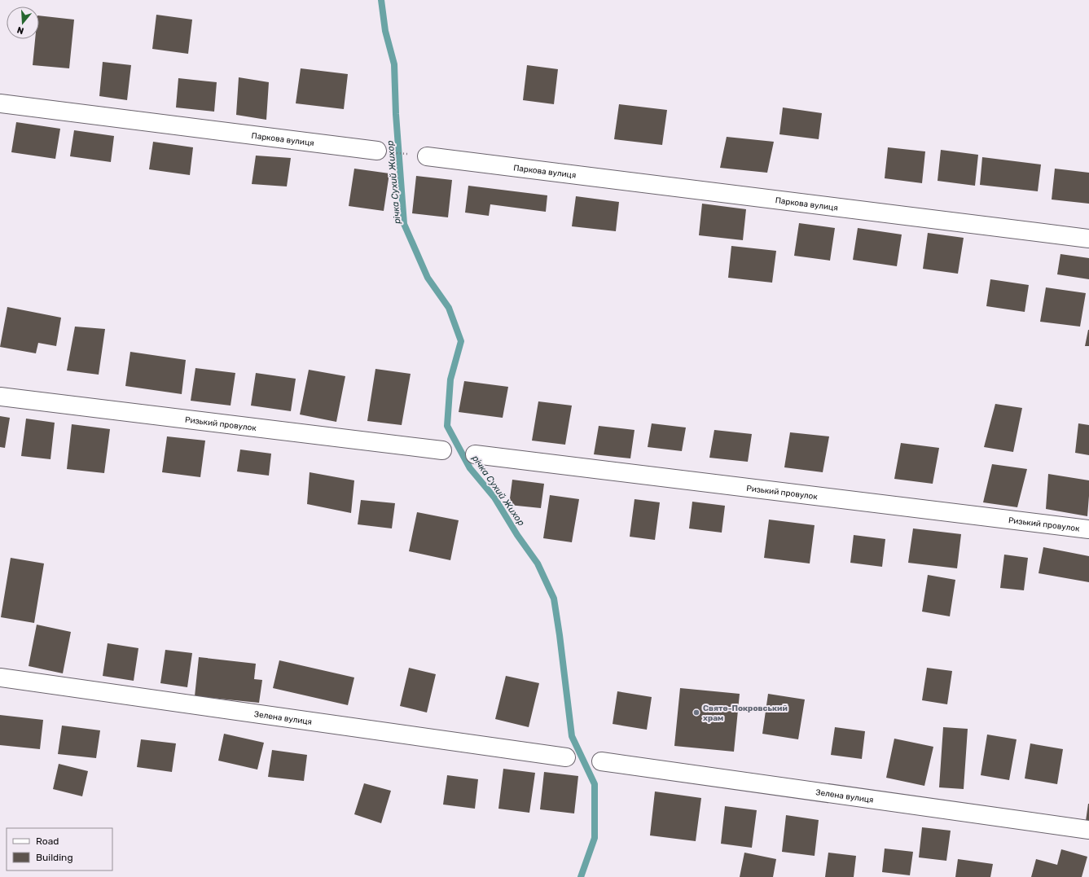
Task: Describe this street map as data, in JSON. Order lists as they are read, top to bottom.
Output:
{
  "streets": {
    "street": ["Паркова вулиця", "Ризький провулок", "Зелена вулиця"]
  },
  "water": ["річка Сухий Жихор"],
  "places": ["Свято-Покровський храм"],
  "legend": ["Road", "Building"],
  "north": "bottom"
}
